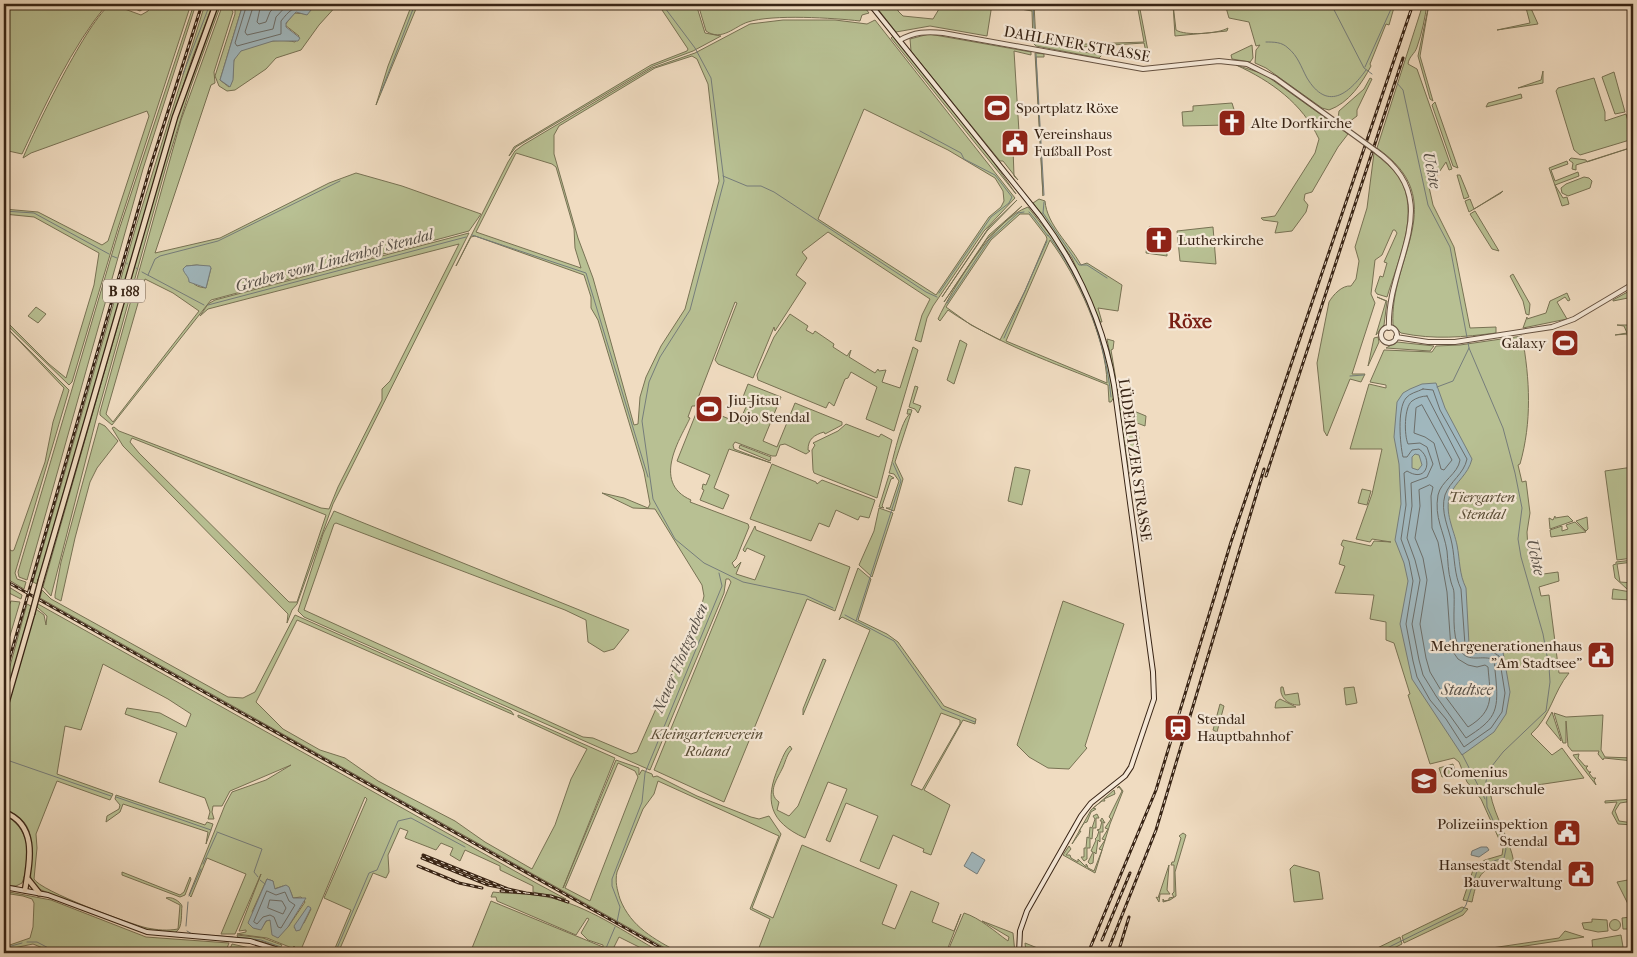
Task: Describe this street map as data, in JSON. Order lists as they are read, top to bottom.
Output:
{
  "streets": {
    "main road": ["DAHLENER STRASSE", "B 188", "LÜDERITZER STRASSE"]
  },
  "crossings": [
    ["DAHLENER STRASSE", "LÜDERITZER STRASSE"]
  ],
  "districts": ["Röxe"],
  "water": [
    "Uchte",
    "Graben vom Lindenhof Stendal",
    "Neuer Flottgraben",
    "Stadtsee"
  ],
  "parks": ["Tiergarten Stendal", "Kleingartenverein Roland"],
  "places": {
    "sports": ["Sportplatz Röxe", "Galaxy", "Jiu-Jitsu Dojo Stendal"],
    "church": ["Alte Dorfkirche", "Lutherkirche"],
    "public building": [
      "Vereinshaus Fußball Post",
      "Mehrgenerationenhaus \"Am Stadtsee\"",
      "Polizeiinspektion Stendal",
      "Hansestadt Stendal Bauverwaltung"
    ],
    "station": ["Stendal Hauptbahnhof"],
    "school or university": ["Comenius Sekundarschule"]
  }
}
